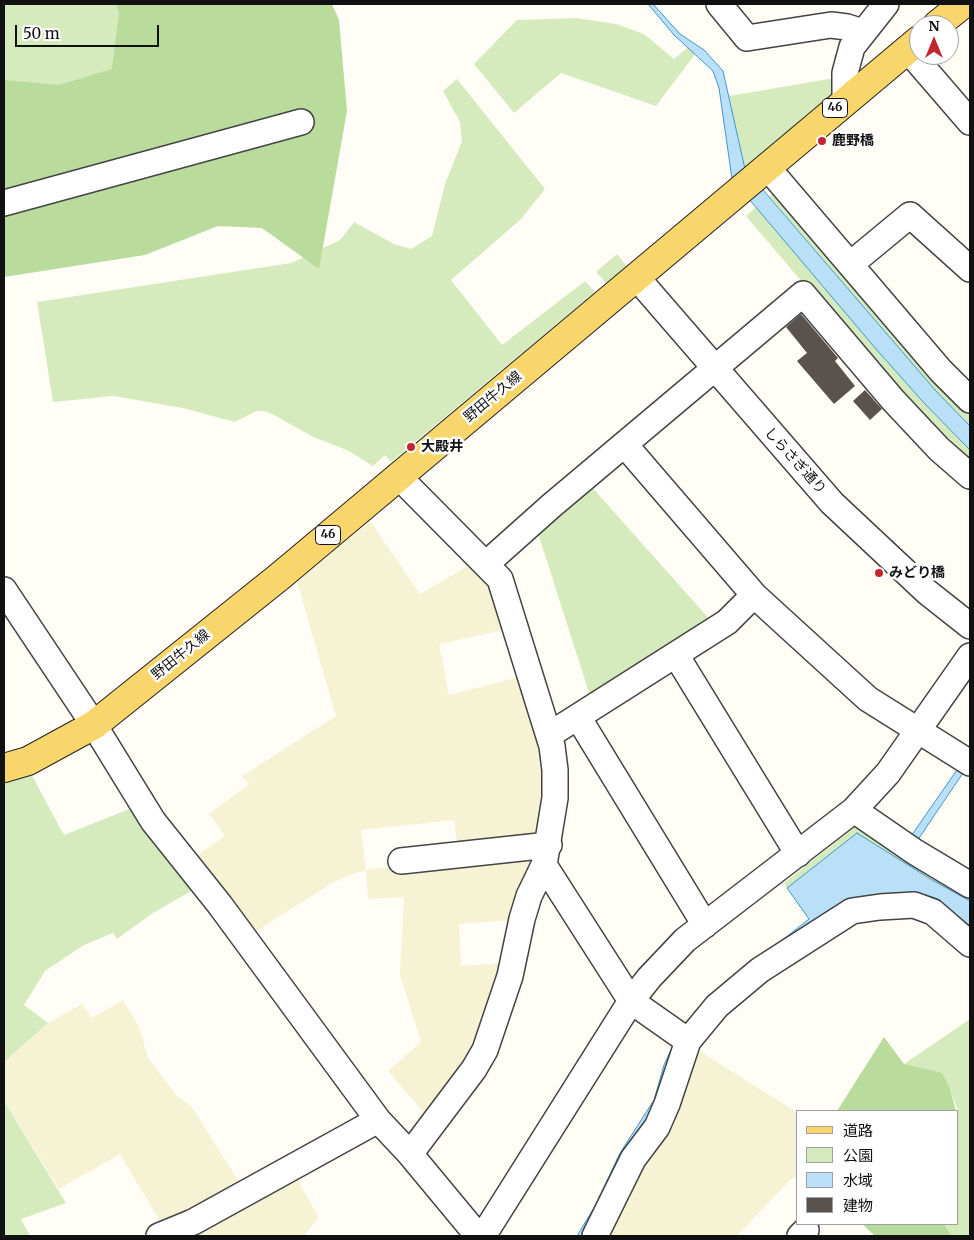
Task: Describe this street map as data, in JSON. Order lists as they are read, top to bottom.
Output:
{
  "streets": {
    "main road": ["46", "野田牛久線"],
    "street": ["しらさぎ通り"]
  },
  "crossings": [
    ["野田牛久線", "しらさぎ通り"]
  ],
  "places": ["鹿野橋", "大殿井", "みどり橋"],
  "legend": [
    "道路",
    "公園",
    "水域",
    "建物"
  ],
  "scale_bar": "50 m",
  "north": "top"
}
